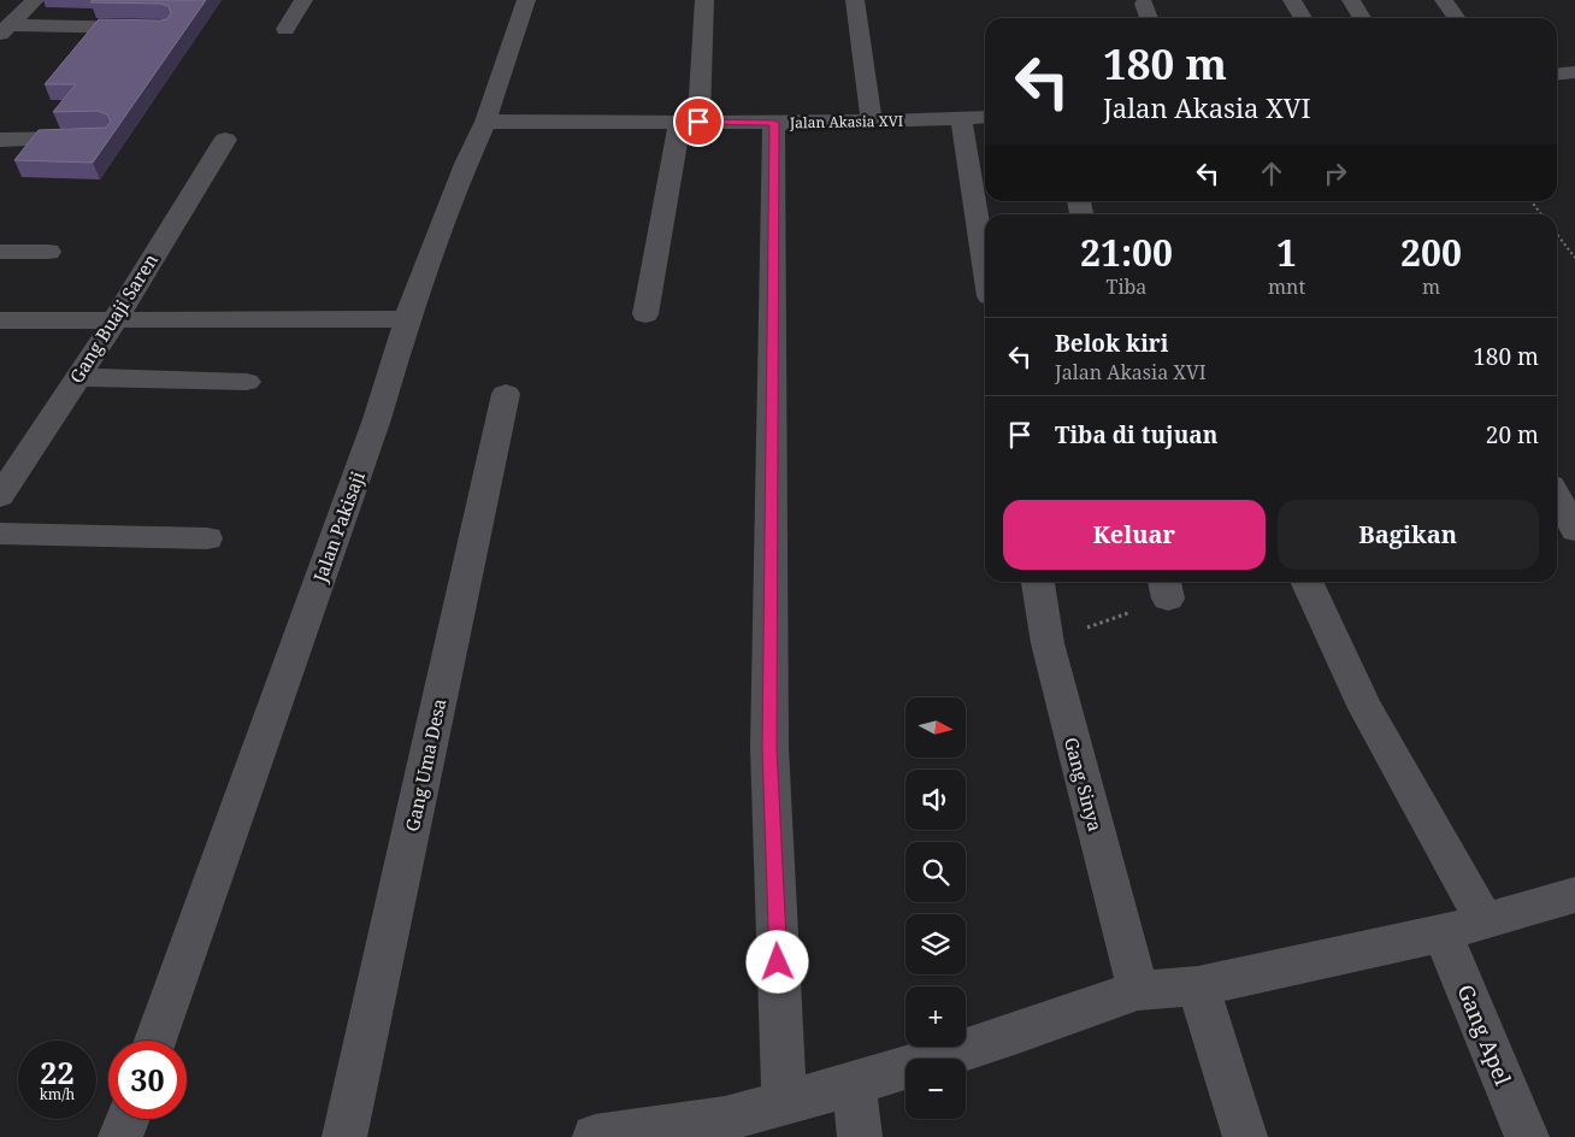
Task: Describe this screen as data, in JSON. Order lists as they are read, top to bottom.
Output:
{
  "streets": {
    "street": [
      "Jalan Akasia XVI",
      "Gang Buaji Saren",
      "Jalan Pakisaji",
      "Gang Uma Desa",
      "Gang Sinya",
      "Gang Apel"
    ]
  },
  "crossings": [
    ["Jalan Akasia XVI", "Jalan Pakisaji"]
  ],
  "north": "right",
  "page": {
    "turn": ["180 m", "Jalan Akasia XVI"],
    "eta": [
      "21:00",
      "Tiba",
      "1",
      "mnt",
      "200",
      "m"
    ],
    "list": [
      {
        "name": "Belok kiri",
        "note": "Jalan Akasia XVI",
        "value": "180 m"
      },
      {
        "name": "Tiba di tujuan",
        "value": "20 m"
      }
    ],
    "buttons": ["Keluar", "Bagikan"],
    "map_buttons": ["+", "−"],
    "speed": "22 km/h",
    "limit": "30"
  }
}
